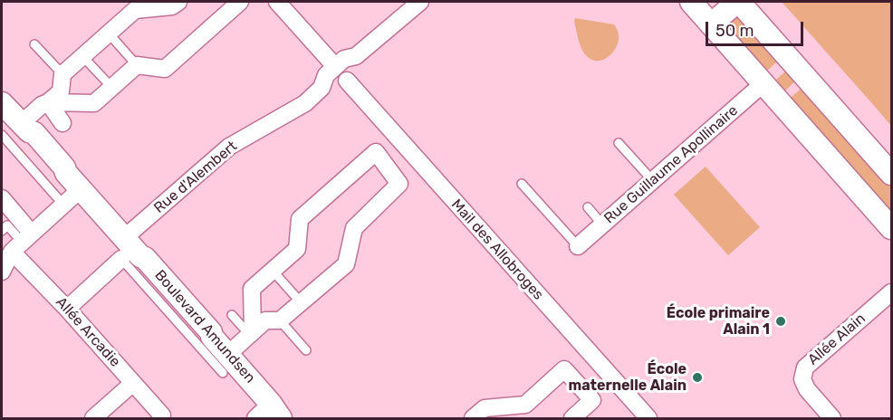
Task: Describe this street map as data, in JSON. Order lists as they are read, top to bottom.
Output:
{
  "streets": {
    "street": [
      "Rue Guillaume Apollinaire",
      "Rue d'Alembert",
      "Mail des Allobroges",
      "Boulevard Amundsen",
      "Allée Arcadie",
      "Allée Alain"
    ]
  },
  "crossings": [
    ["Rue d'Alembert", "Boulevard Amundsen"],
    ["Rue d'Alembert", "Allée Arcadie"]
  ],
  "places": ["École primaire Alain 1", "École maternelle Alain"],
  "scale_bar": "50 m"
}
